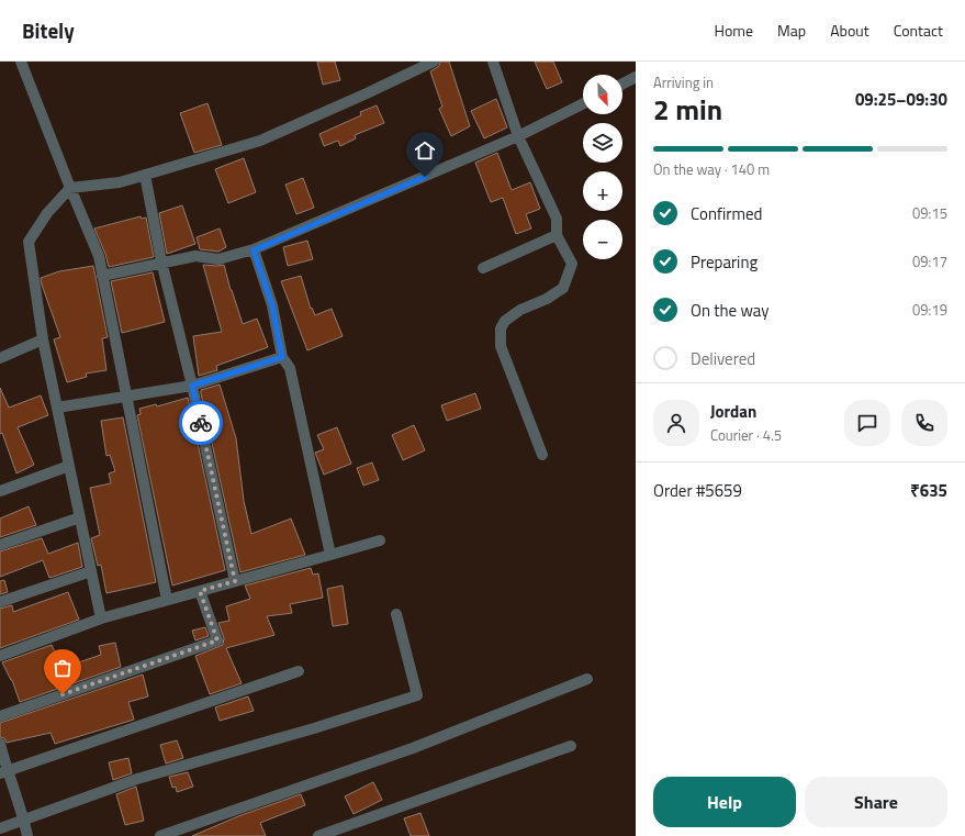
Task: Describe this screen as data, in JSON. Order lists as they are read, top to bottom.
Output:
{
  "north": "bottom right",
  "page": {
    "header": "Bitely",
    "nav": [
      "Home",
      "Map",
      "About",
      "Contact"
    ],
    "heading": ["2 min", "Arriving in", "09:25–09:30"],
    "panel": [
      "Jordan",
      "Courier · 4.5",
      "Order #5659",
      "₹635"
    ],
    "map_buttons": ["+", "−"],
    "bar": "On the way · 140 m",
    "list": [
      ["Confirmed", "09:15"],
      ["Preparing", "09:17"],
      ["On the way", "09:19"],
      "Delivered"
    ],
    "buttons": ["Help", "Share"]
  }
}
